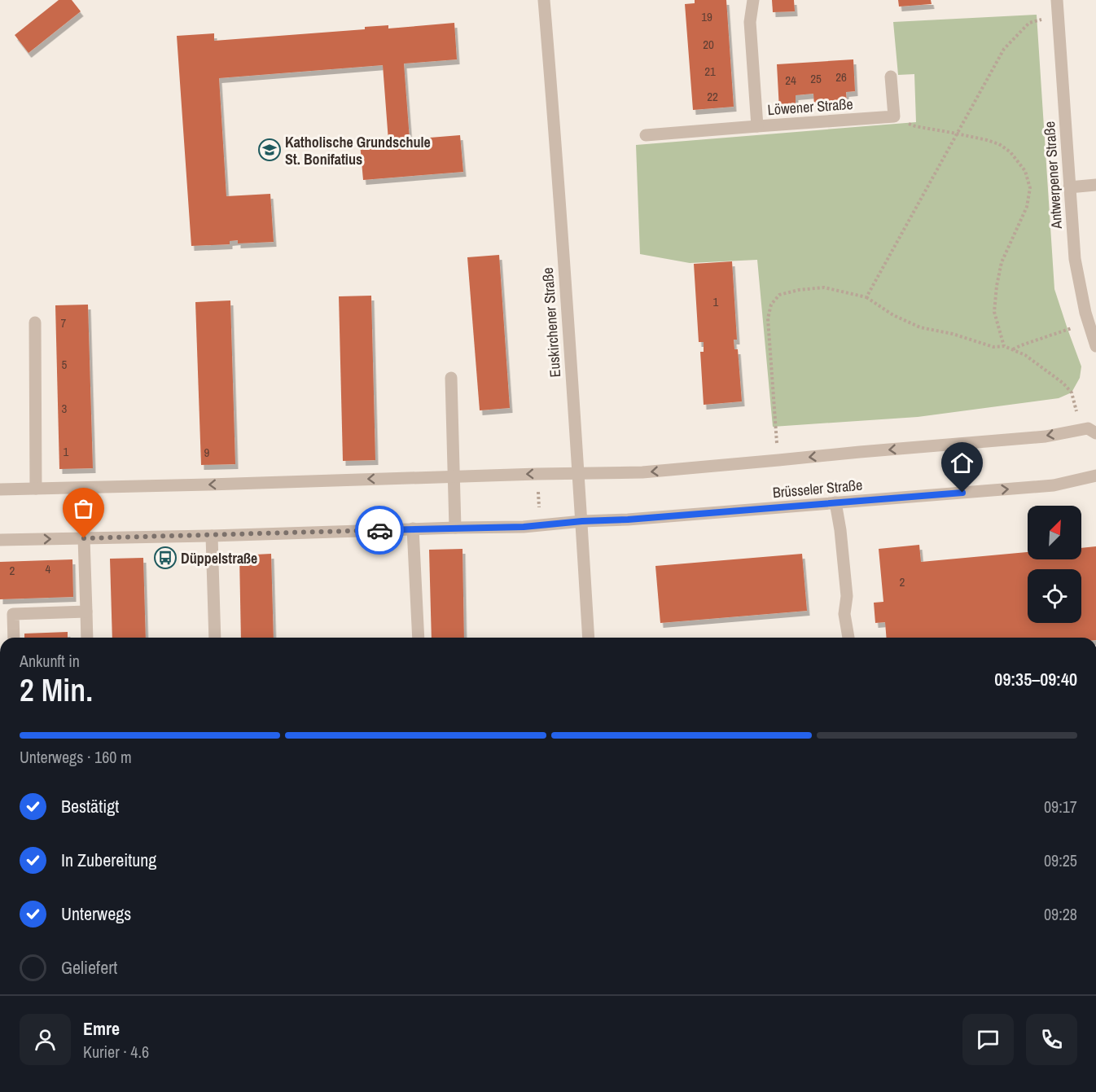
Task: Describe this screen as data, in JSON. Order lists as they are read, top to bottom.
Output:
{
  "streets": {
    "street": [
      "Löwener Straße",
      "Antwerpener Straße",
      "Euskirchener Straße",
      "Brüsseler Straße"
    ]
  },
  "crossings": [
    ["Euskirchener Straße", "Brüsseler Straße"]
  ],
  "places": {
    "school or university": ["Katholische Grundschule St. Bonifatius"],
    "bus stop": ["Düppelstraße"]
  },
  "house_numbers": [
    "19",
    "20",
    "21",
    "26",
    "25",
    "24",
    "22",
    "1",
    "7",
    "5",
    "3",
    "1",
    "9",
    "4",
    "2",
    "2"
  ],
  "north": "top right",
  "page": {
    "heading": ["2 Min.", "Ankunft in", "09:35–09:40"],
    "panel": ["Emre", "Kurier · 4.6"],
    "bar": "Unterwegs · 160 m",
    "list": [
      ["Bestätigt", "09:17"],
      ["In Zubereitung", "09:25"],
      ["Unterwegs", "09:28"],
      "Geliefert"
    ]
  }
}
